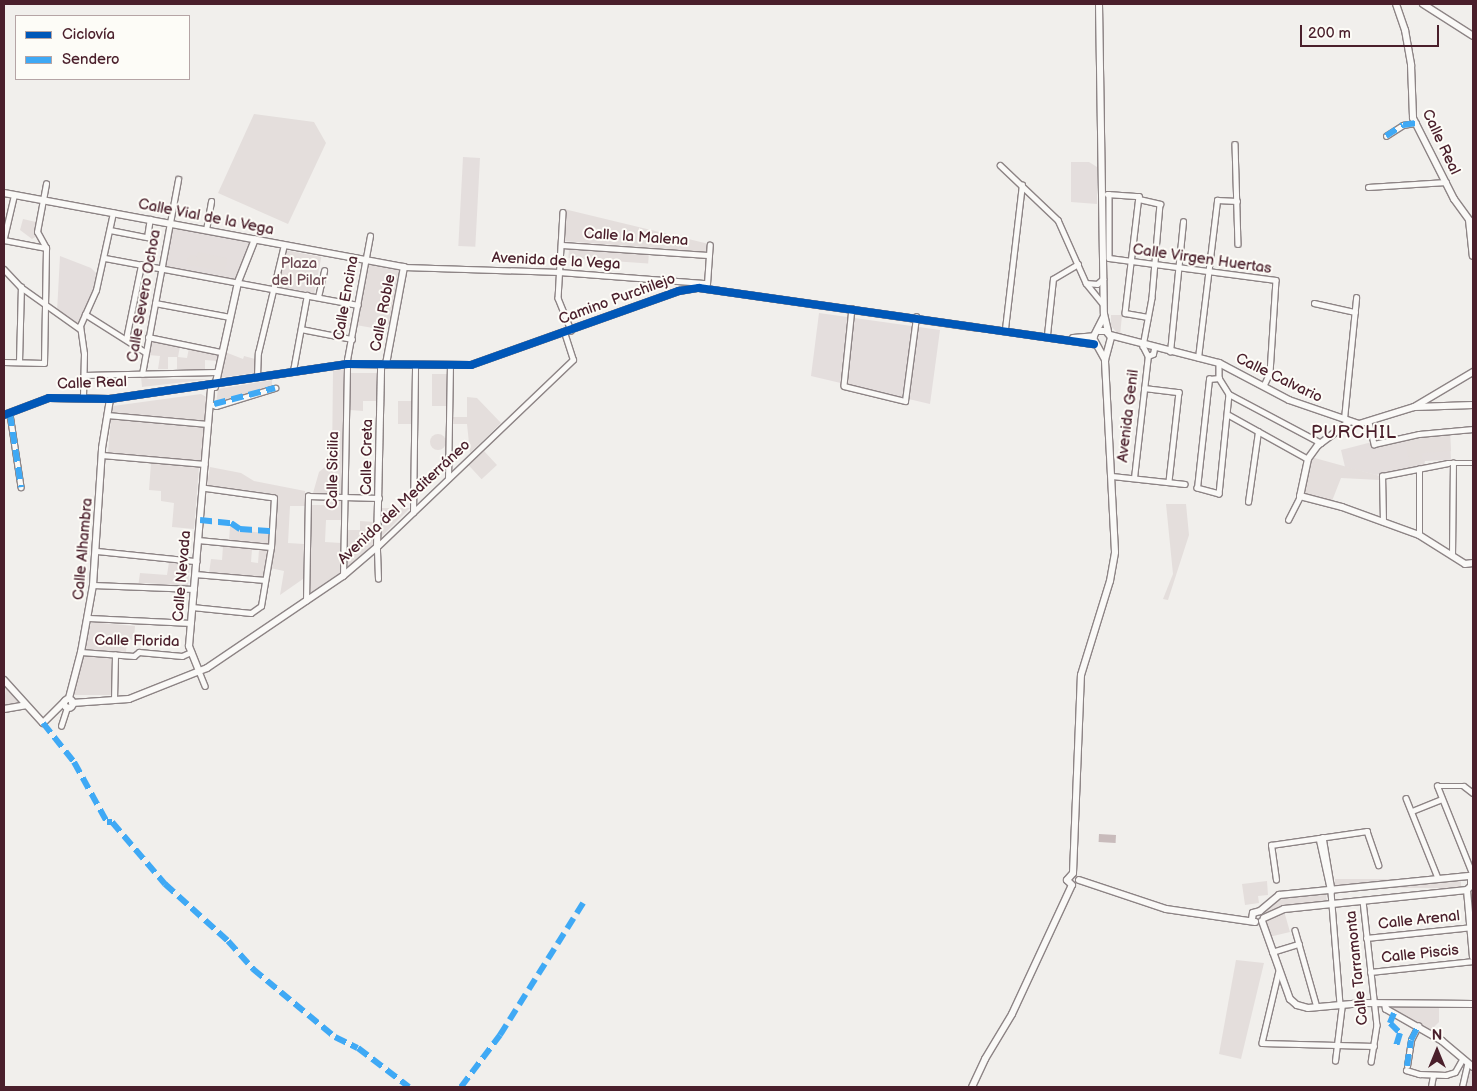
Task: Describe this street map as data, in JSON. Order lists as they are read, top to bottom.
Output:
{
  "streets": {
    "street": [
      "Calle Real",
      "Calle Vial de la Vega",
      "Calle la Malena",
      "Calle Virgen Huertas",
      "Avenida de la Vega",
      "Calle Severo Ochoa",
      "Calle Encina",
      "Camino Purchilejo",
      "Calle Roble",
      "Calle Calvario",
      "Avenida Genil",
      "Calle Creta",
      "Calle Sicilia",
      "Avenida del Mediterráneo",
      "Calle Alhambra",
      "Calle Nevada",
      "Calle Florida",
      "Calle Arenal",
      "Calle Piscis",
      "Calle Tarramonta"
    ]
  },
  "crossings": [
    ["Calle Real", "Camino Purchilejo"],
    ["Calle Real", "Calle Alhambra"],
    ["Calle Vial de la Vega", "Avenida de la Vega"],
    ["Calle Vial de la Vega", "Calle Severo Ochoa"],
    ["Calle Vial de la Vega", "Calle Encina"],
    ["Calle Vial de la Vega", "Calle Roble"],
    ["Calle la Malena", "Camino Purchilejo"],
    ["Calle Virgen Huertas", "Calle Calvario"],
    ["Avenida de la Vega", "Camino Purchilejo"],
    ["Avenida de la Vega", "Calle Roble"],
    ["Calle Encina", "Camino Purchilejo"],
    ["Calle Encina", "Calle Sicilia"],
    ["Camino Purchilejo", "Calle Roble"],
    ["Camino Purchilejo", "Calle Calvario"],
    ["Camino Purchilejo", "Calle Creta"],
    ["Camino Purchilejo", "Calle Sicilia"],
    ["Camino Purchilejo", "Avenida del Mediterráneo"],
    ["Calle Roble", "Calle Creta"],
    ["Calle Calvario", "Avenida Genil"],
    ["Calle Creta", "Avenida del Mediterráneo"],
    ["Calle Sicilia", "Avenida del Mediterráneo"],
    ["Avenida del Mediterráneo", "Calle Alhambra"],
    ["Avenida del Mediterráneo", "Calle Nevada"],
    ["Calle Alhambra", "Calle Florida"],
    ["Calle Nevada", "Calle Florida"],
    ["Calle Arenal", "Calle Tarramonta"],
    ["Calle Piscis", "Calle Tarramonta"]
  ],
  "districts": ["PURCHIL"],
  "parks": ["Plaza del Pilar"],
  "legend": ["Ciclovía", "Sendero"],
  "scale_bar": "200 m",
  "north": "top"
}
